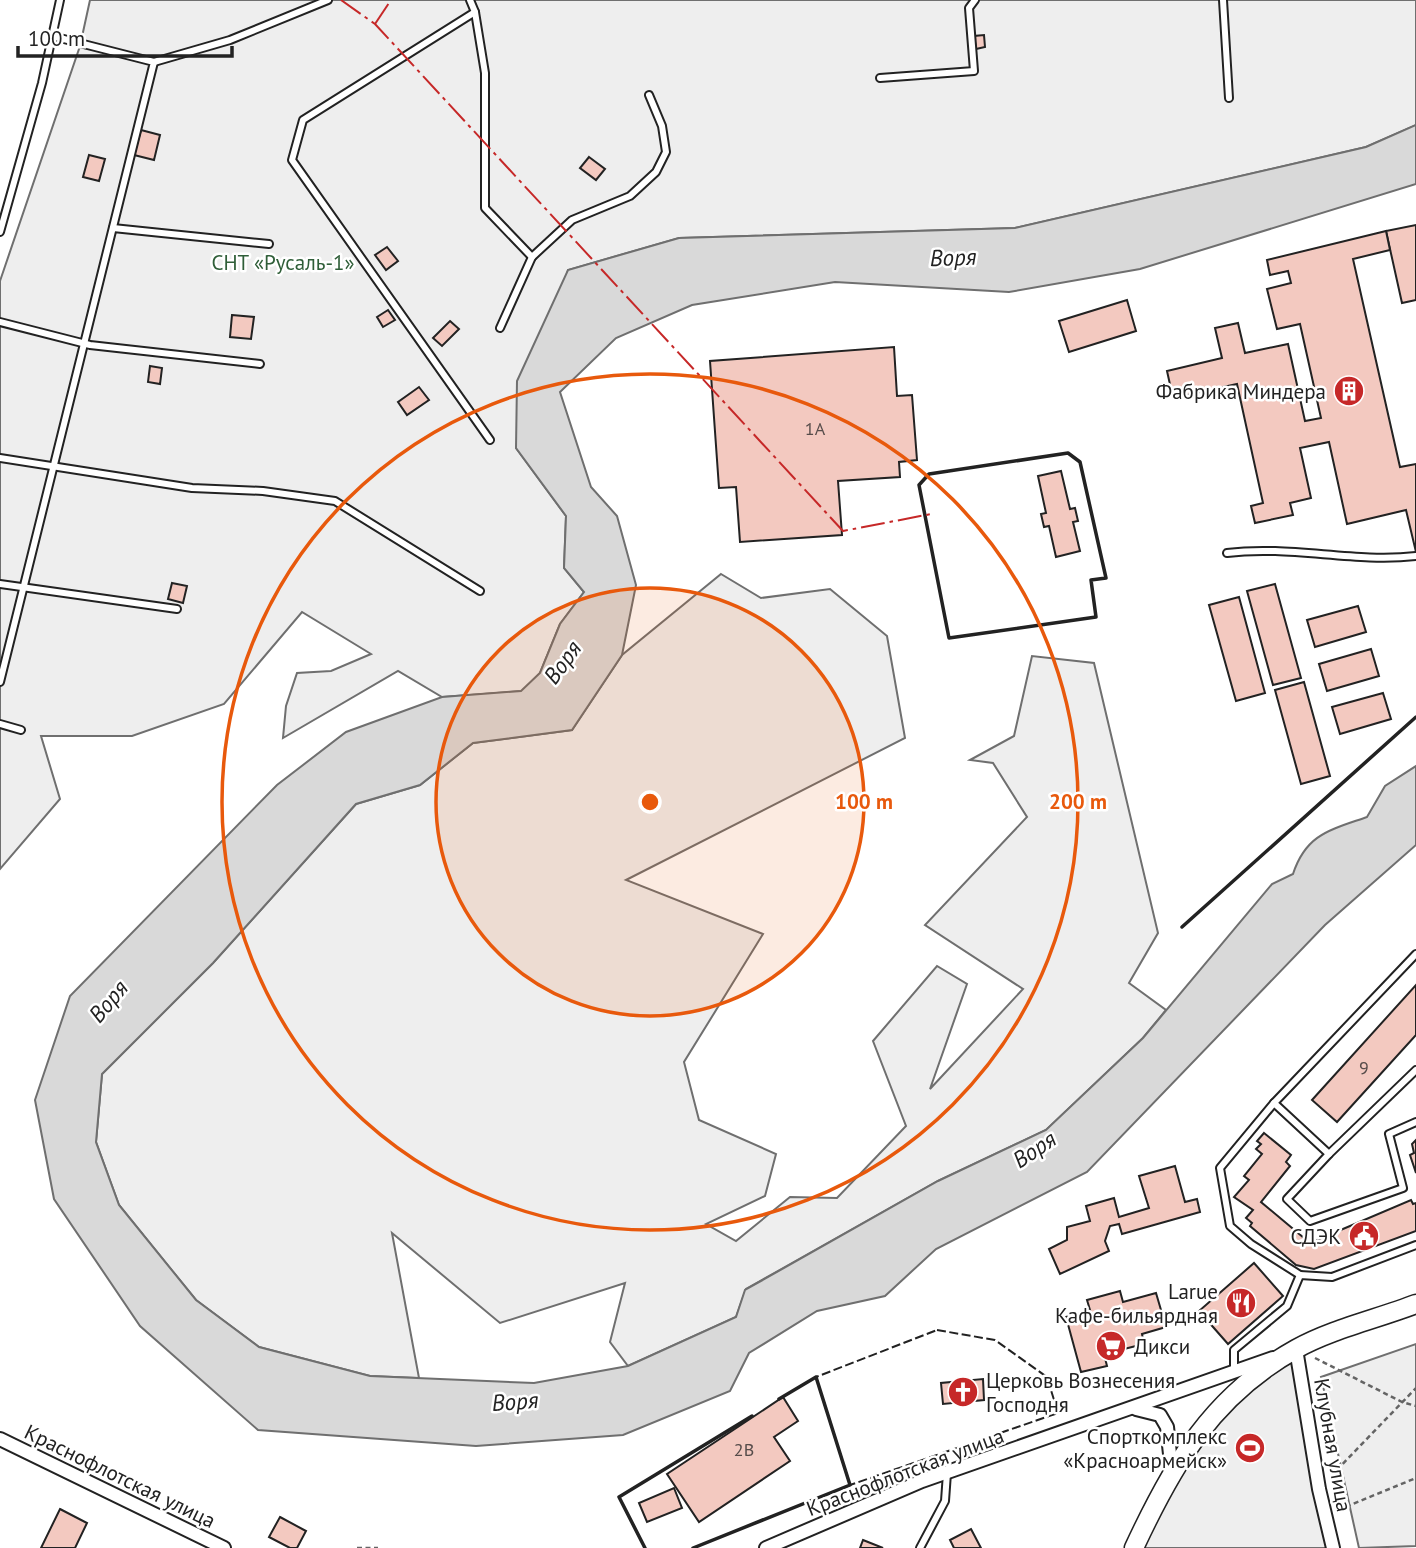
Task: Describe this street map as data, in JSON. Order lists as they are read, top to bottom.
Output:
{
  "streets": {
    "street": ["Клубная улица", "Краснофлотская улица"]
  },
  "crossings": [
    ["Клубная улица", "Краснофлотская улица"]
  ],
  "water": ["Воря"],
  "parks": ["СНТ «Русаль-1»"],
  "places": {
    "building": ["Фабрика Миндера"],
    "public building": ["СДЭК"],
    "restaurant": ["Larue Кафе-бильярдная"],
    "supermarket": ["Дикси"],
    "church": ["Церковь Вознесения Господня"],
    "sports": ["Спорткомплекс «Красноармейск»"]
  },
  "house_numbers": ["1А", "9", "2В"],
  "scale_bar": "100 m",
  "rings": ["100 m", "200 m"]
}
